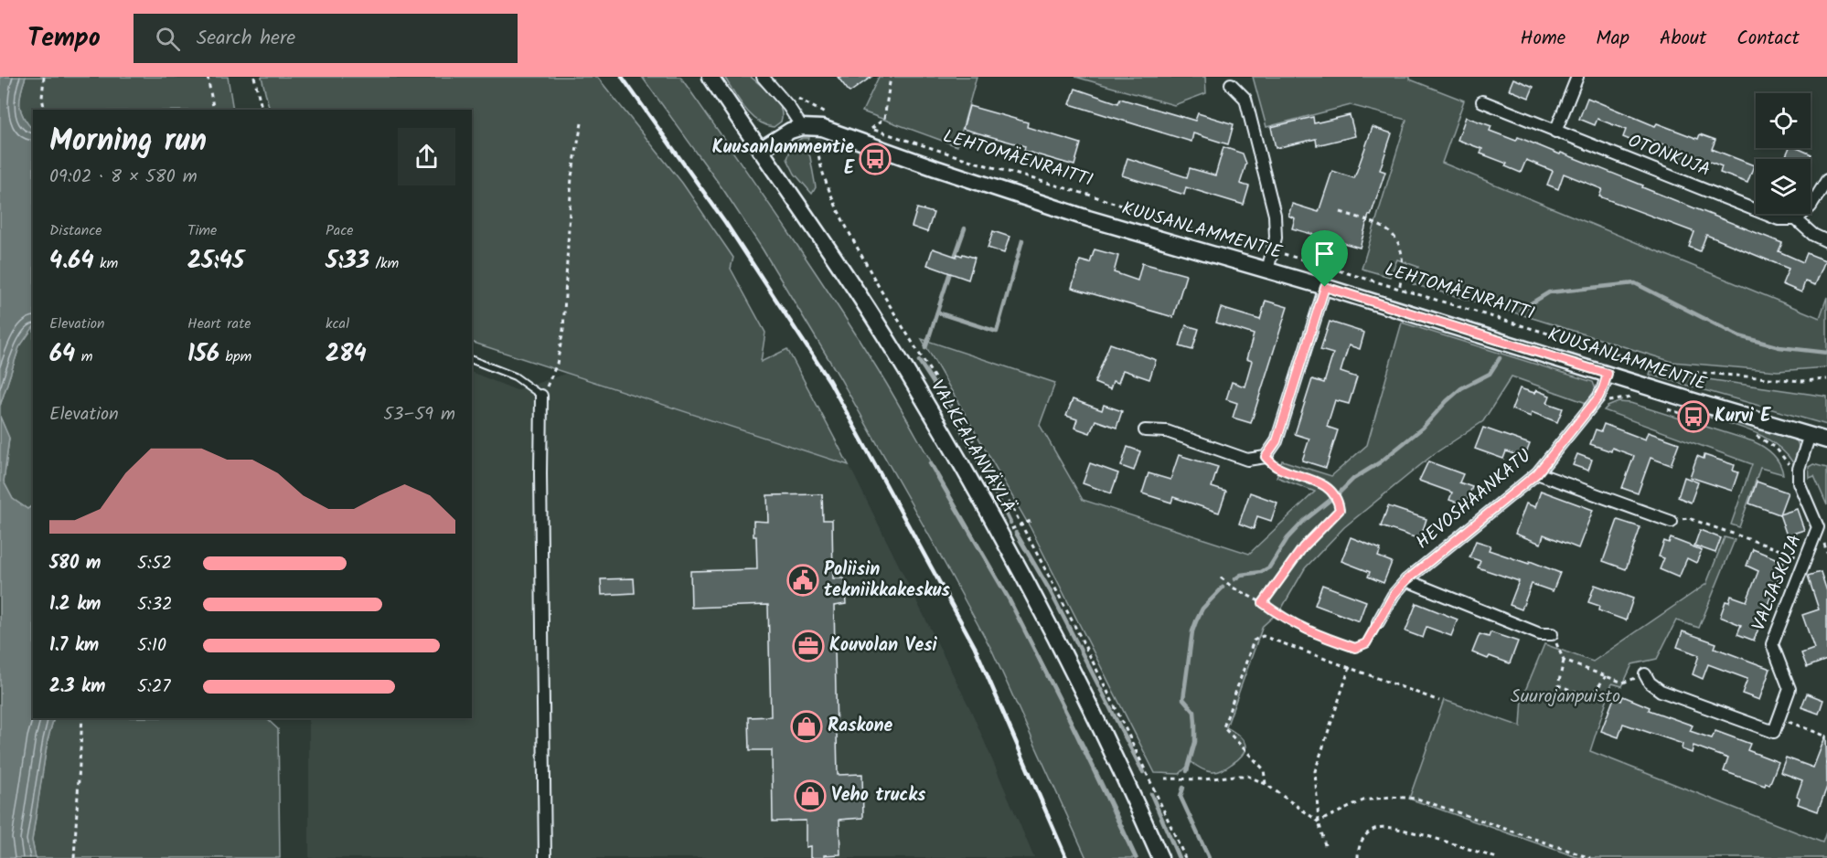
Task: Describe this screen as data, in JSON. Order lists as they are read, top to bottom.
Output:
{
  "streets": {
    "street": [
      "OTONKUJA",
      "KUUSANLAMMENTIE",
      "VALKEALANVÄYLÄ",
      "HEVOSHAANKATU",
      "VALJASKUJA"
    ],
    "path": ["LEHTOMÄENRAITTI"]
  },
  "crossings": [
    ["KUUSANLAMMENTIE", "HEVOSHAANKATU"]
  ],
  "parks": ["Suurojanpuisto"],
  "places": {
    "bus stop": ["Kuusanlammentie E", "Kurvi E"],
    "public building": ["Poliisin tekniikkakeskus"],
    "office": ["Kouvolan Vesi"],
    "shop": ["Raskone", "Veho trucks"]
  },
  "page": {
    "header": "Tempo",
    "search": "Search here",
    "nav": [
      "Home",
      "Map",
      "About",
      "Contact"
    ],
    "heading": ["Morning run", "09:02 · 8 × 580 m"],
    "stats": [
      ["Distance", "4.64 km"],
      ["Time", "25:45"],
      ["Pace", "5:33 /km"],
      ["Elevation", "64 m"],
      ["Heart rate", "156 bpm"],
      ["kcal", "284"]
    ],
    "chart": ["Elevation", "53–59 m"],
    "list": [
      {
        "name": "580 m",
        "note": "5:52"
      },
      {
        "name": "1.2 km",
        "note": "5:32"
      },
      {
        "name": "1.7 km",
        "note": "5:10"
      },
      {
        "name": "2.3 km",
        "note": "5:27"
      }
    ]
  }
}
